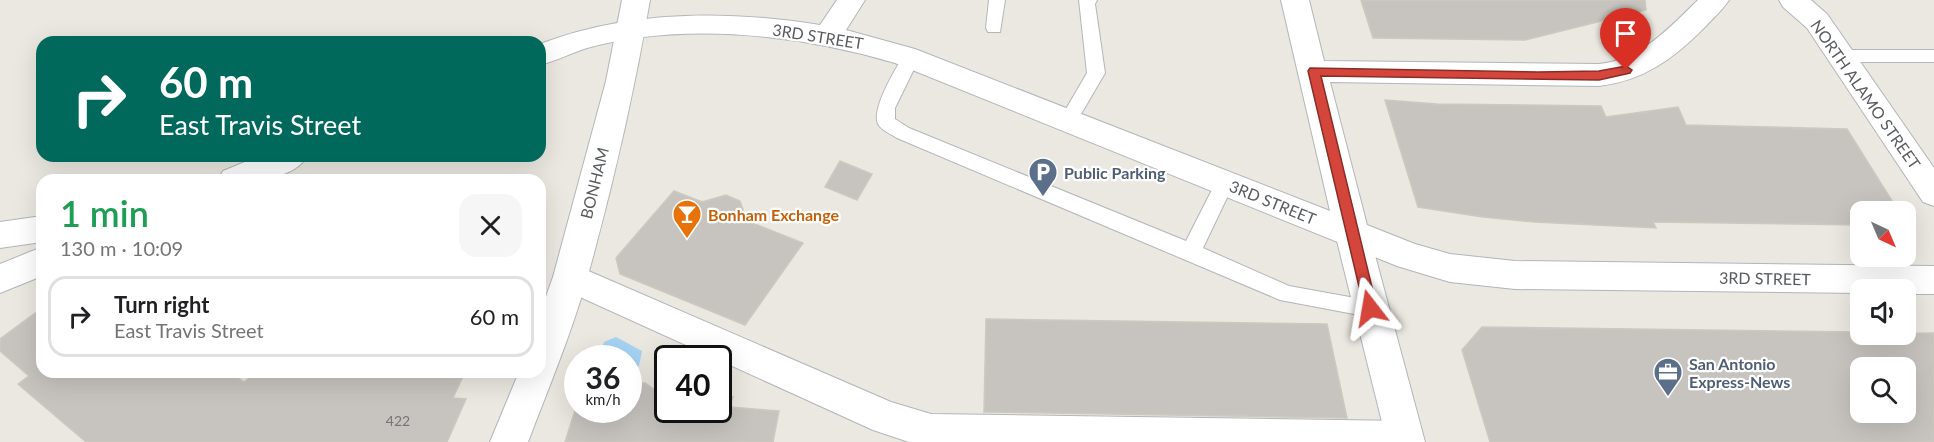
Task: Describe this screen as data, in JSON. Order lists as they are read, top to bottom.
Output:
{
  "streets": {
    "main road": ["3RD STREET", "NORTH ALAMO STREET", "BONHAM"]
  },
  "crossings": [
    ["3RD STREET", "BONHAM"]
  ],
  "places": {
    "parking": ["Public Parking"],
    "bar": ["Bonham Exchange"],
    "office": ["San Antonio Express-News"]
  },
  "house_numbers": ["422"],
  "north": "bottom right",
  "page": {
    "turn": ["60 m", "East Travis Street"],
    "heading": ["1 min", "130 m · 10:09"],
    "list": [
      {
        "name": "Turn right",
        "note": "East Travis Street",
        "value": "60 m"
      }
    ],
    "speed": "36 km/h",
    "limit": "40"
  }
}
